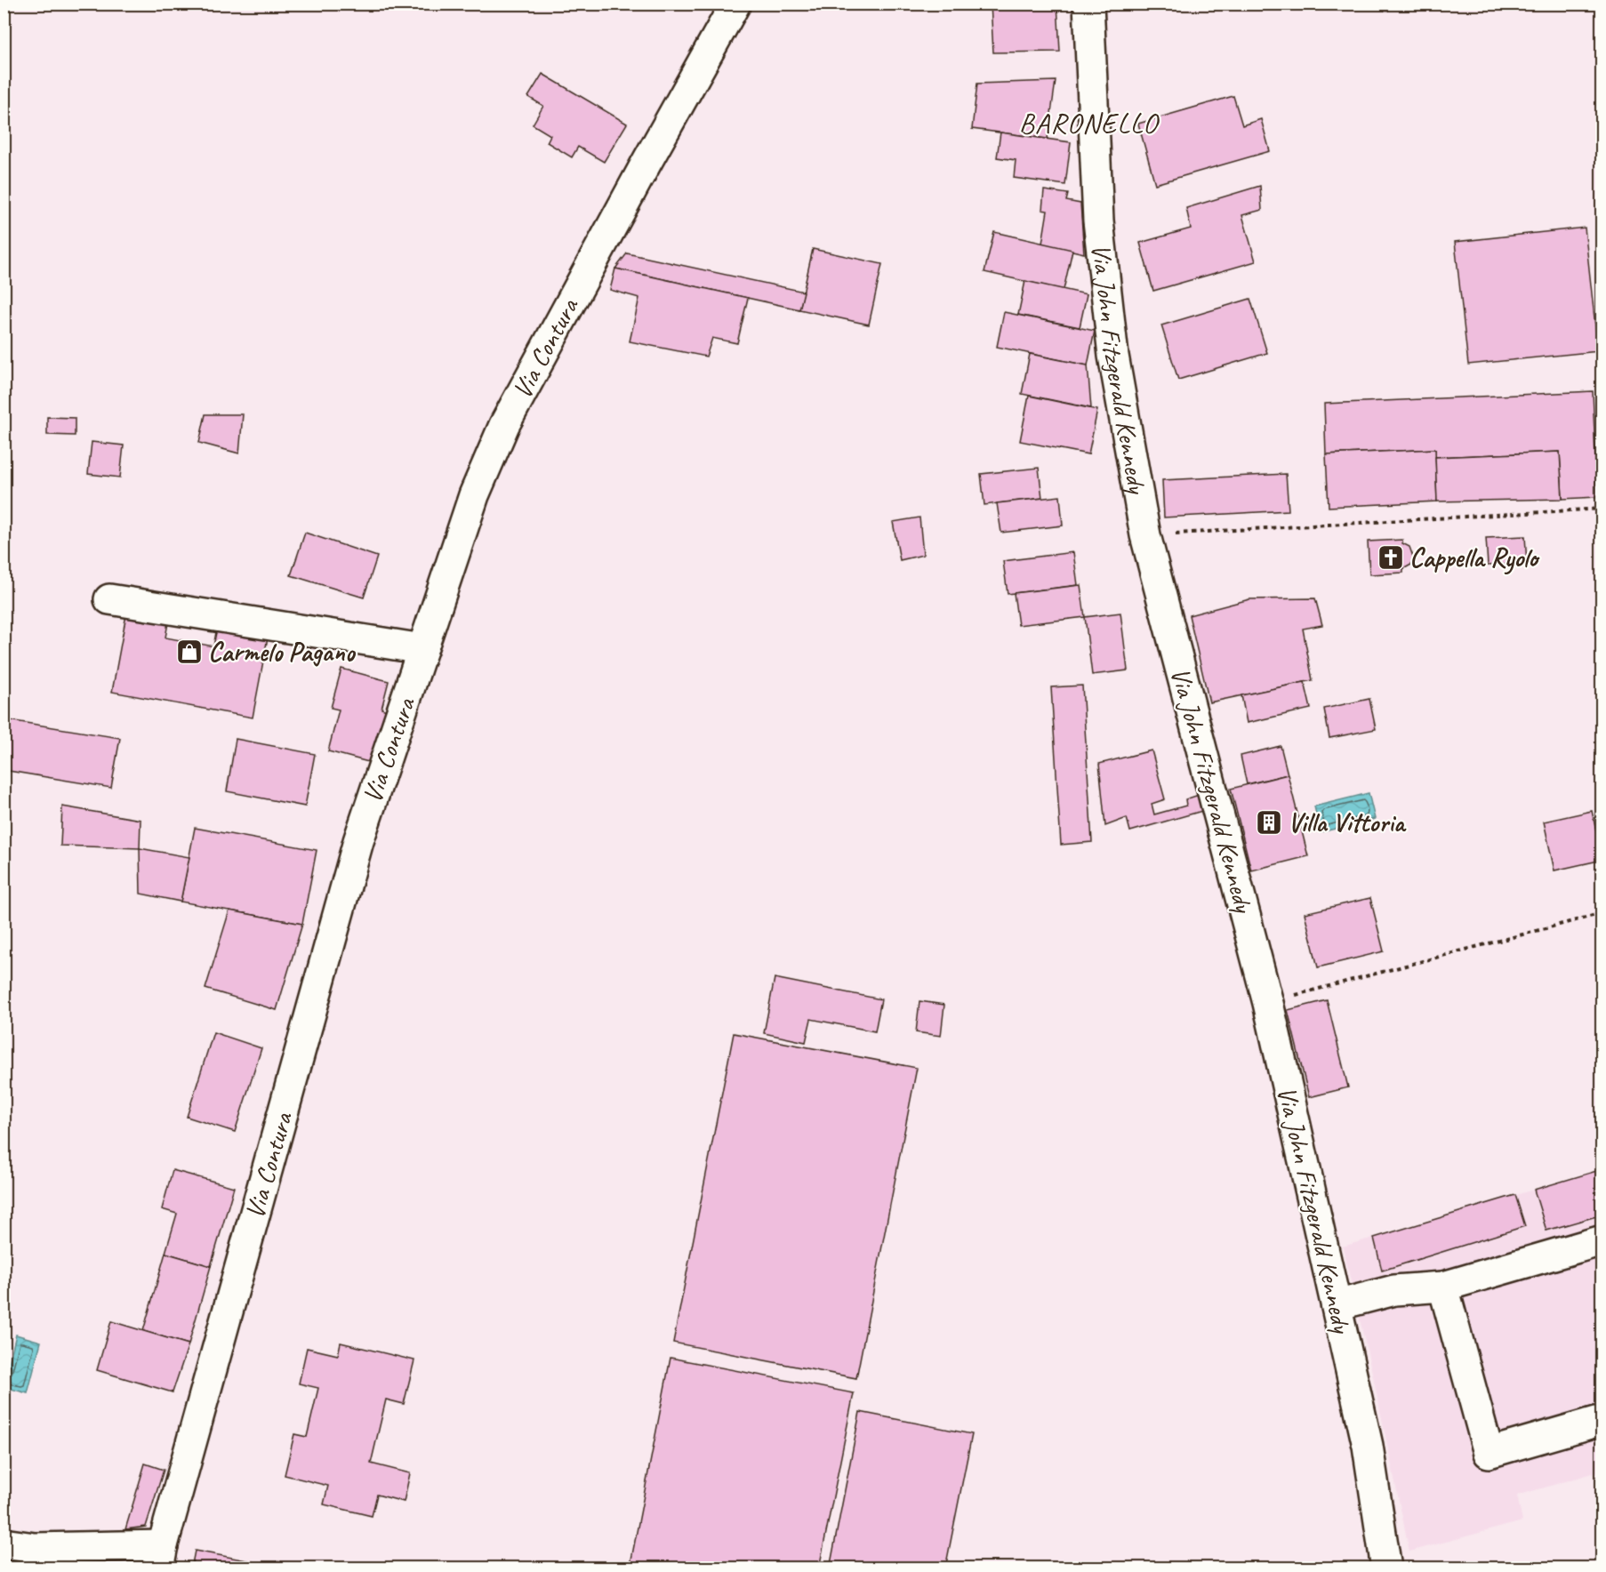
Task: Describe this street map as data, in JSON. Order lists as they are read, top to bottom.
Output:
{
  "streets": {
    "street": ["Via Contura", "Via John Fitzgerald Kennedy"]
  },
  "districts": ["BARONELLO"],
  "places": {
    "church": ["Cappella Ryolo"],
    "shop": ["Carmelo Pagano"],
    "building": ["Villa Vittoria"]
  }
}
